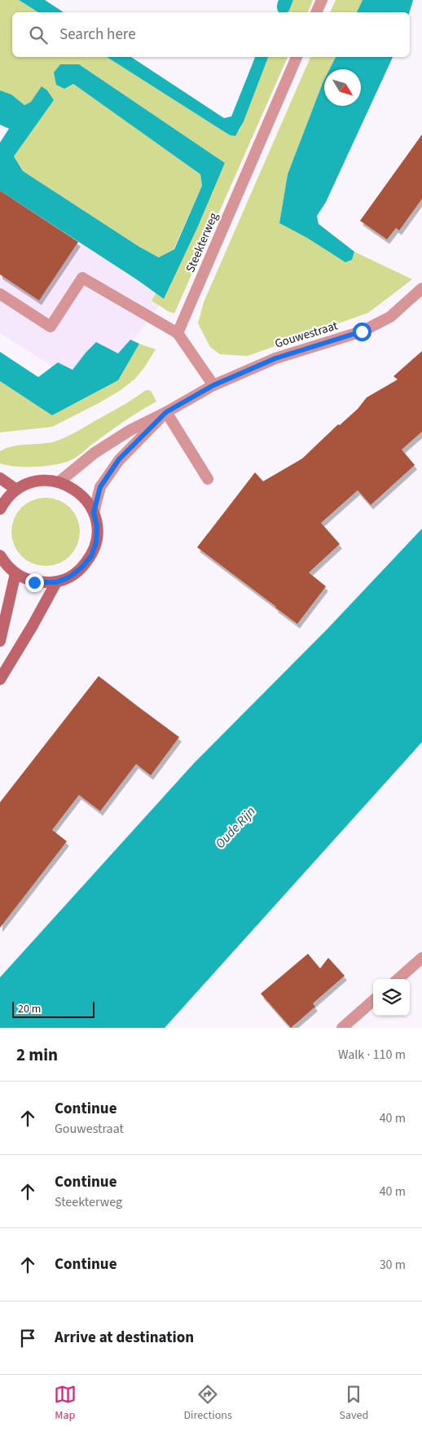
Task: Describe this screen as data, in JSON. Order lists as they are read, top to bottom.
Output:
{
  "streets": {
    "street": ["Steekterweg", "Gouwestraat"]
  },
  "water": ["Oude Rijn"],
  "scale_bar": "20 m",
  "north": "bottom right",
  "page": {
    "search": "Search here",
    "scale": "20 m",
    "heading": ["2 min", "Walk · 110 m"],
    "list": [
      ["Continue", "Gouwestraat", "40 m"],
      ["Continue", "Steekterweg", "40 m"],
      ["Continue", "30 m"],
      "Arrive at destination"
    ],
    "nav": ["Map", "Directions", "Saved"]
  }
}
